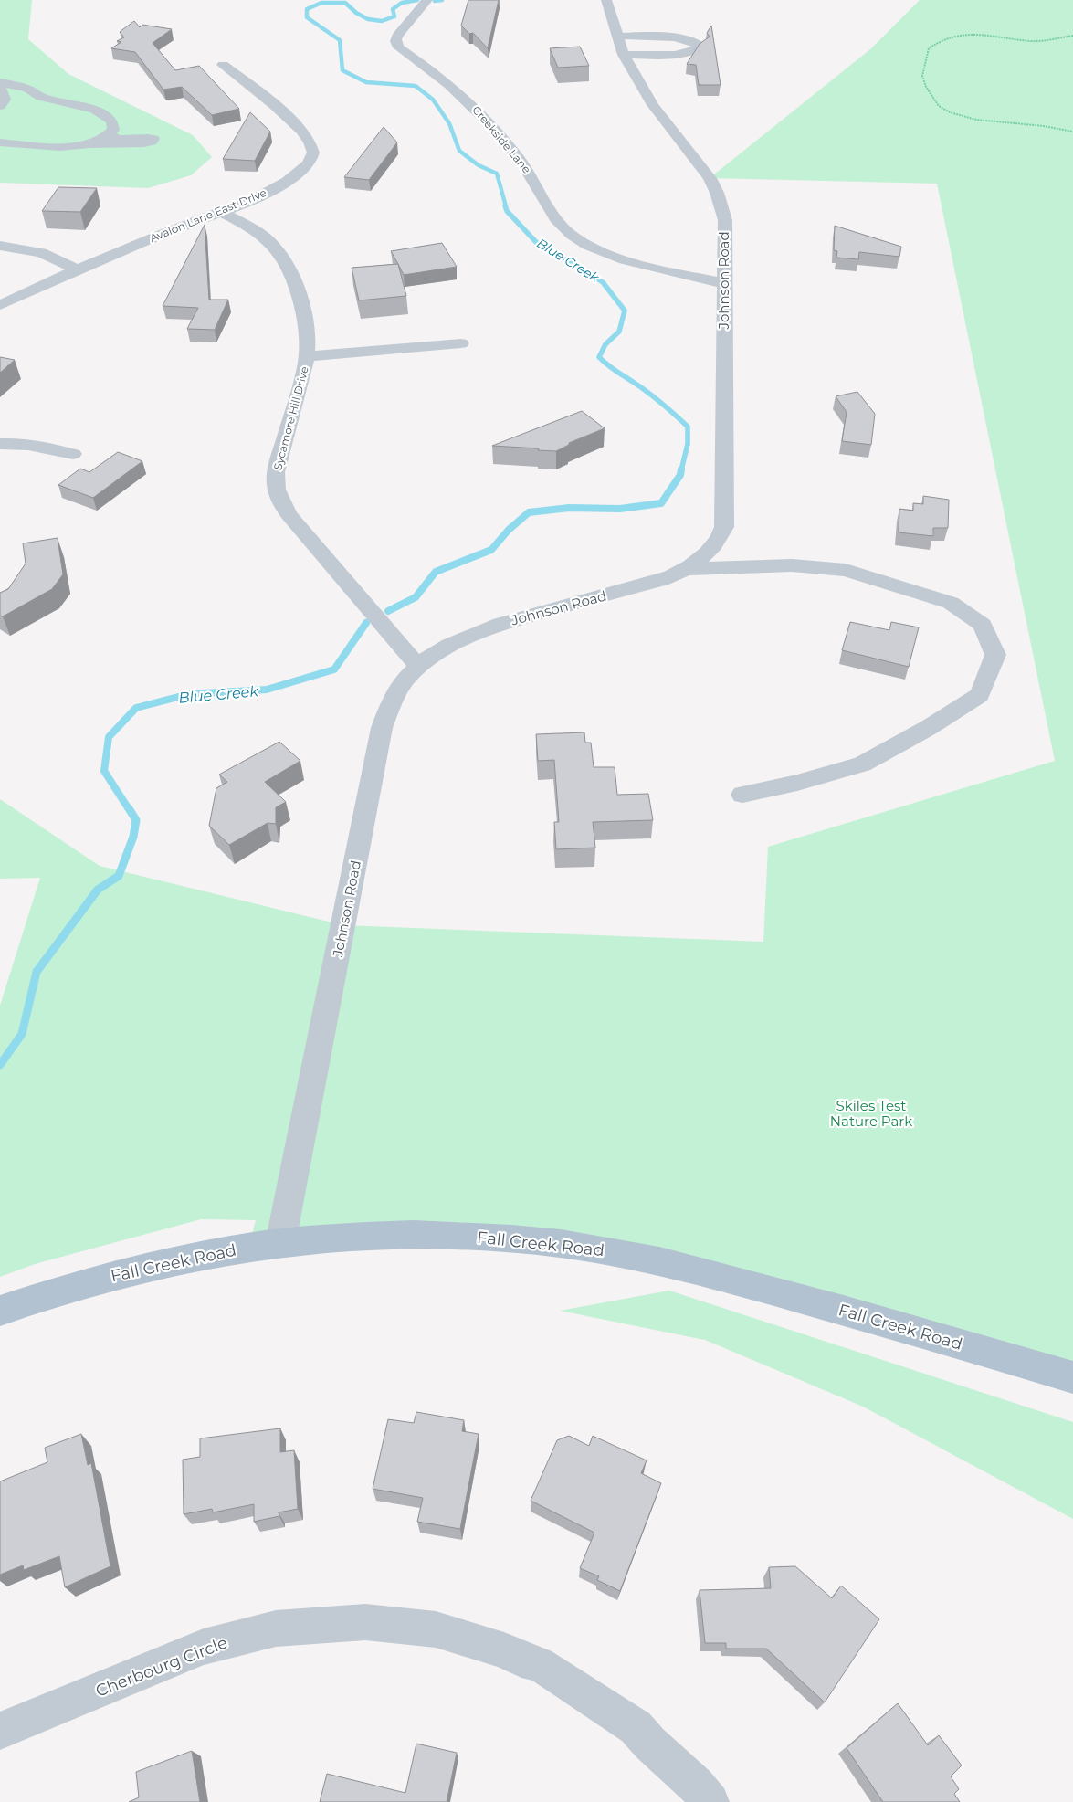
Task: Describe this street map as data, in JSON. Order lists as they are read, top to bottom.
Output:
{
  "streets": {
    "main road": ["Fall Creek Road"],
    "street": [
      "Creekside Lane",
      "Avalon Lane East Drive",
      "Johnson Road",
      "Sycamore Hill Drive",
      "Cherbourg Circle"
    ]
  },
  "crossings": [
    ["Creekside Lane", "Johnson Road"],
    ["Avalon Lane East Drive", "Sycamore Hill Drive"],
    ["Johnson Road", "Sycamore Hill Drive"],
    ["Johnson Road", "Fall Creek Road"]
  ],
  "water": ["Blue Creek"],
  "parks": ["Skiles Test Nature Park"]
}
